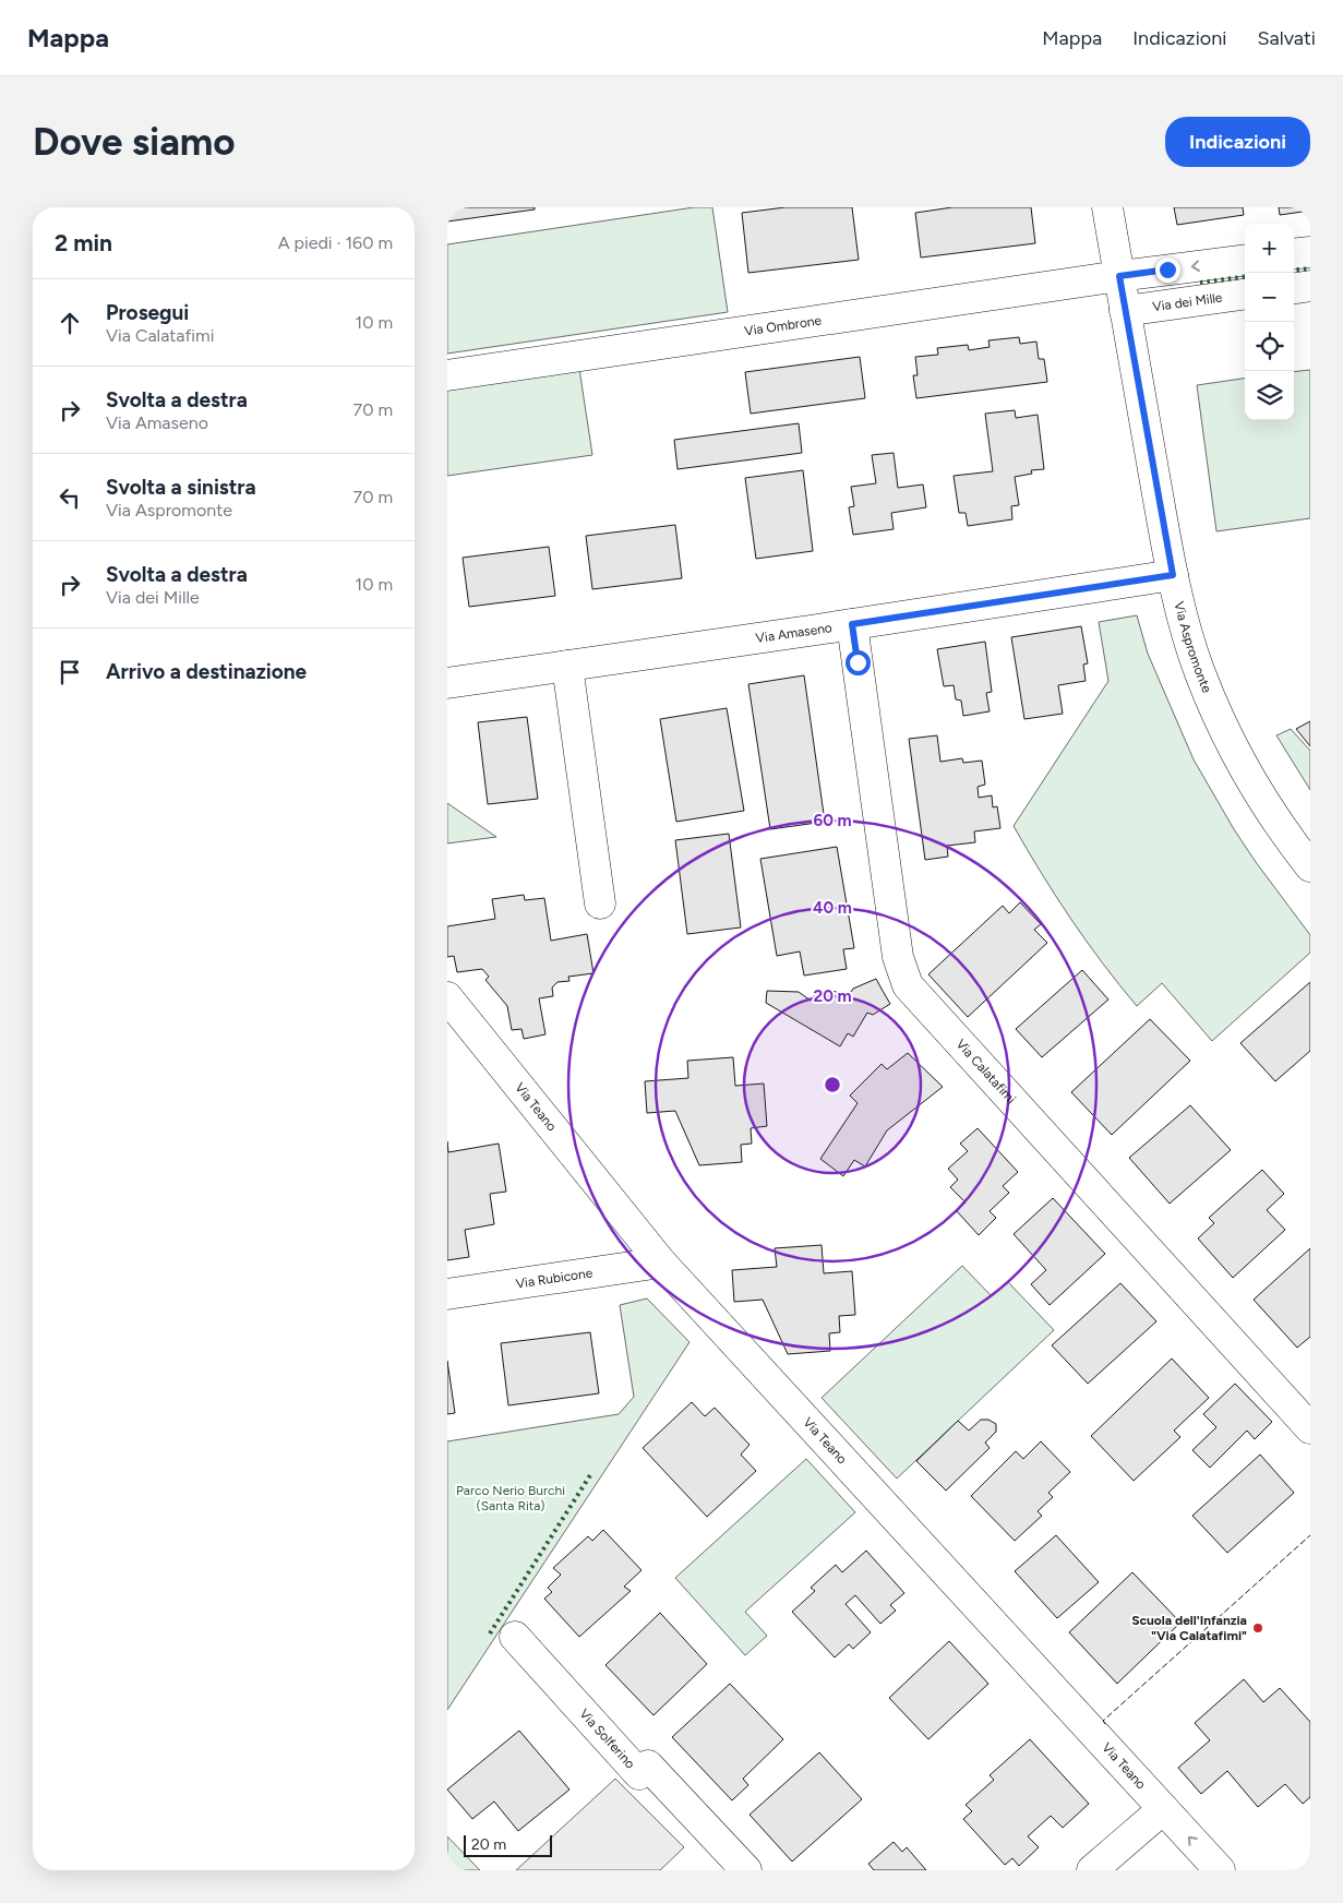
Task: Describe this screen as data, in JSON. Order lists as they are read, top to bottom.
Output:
{
  "streets": {
    "street": [
      "Via dei Mille",
      "Via Ombrone",
      "Via Amaseno",
      "Via Aspromonte",
      "Via Calatafimi",
      "Via Teano",
      "Via Rubicone",
      "Via Solferino"
    ]
  },
  "crossings": [
    ["Via dei Mille", "Via Aspromonte"],
    ["Via Ombrone", "Via Aspromonte"],
    ["Via Amaseno", "Via Aspromonte"],
    ["Via Amaseno", "Via Calatafimi"],
    ["Via Teano", "Via Rubicone"]
  ],
  "parks": ["Parco Nerio Burchi (Santa Rita)"],
  "places": ["Scuola dell'Infanzia \"Via Calatafimi\""],
  "scale_bar": "20 m",
  "page": {
    "header": "Mappa",
    "nav": ["Mappa", "Indicazioni", "Salvati"],
    "buttons": "Indicazioni",
    "title": "Dove siamo",
    "heading": ["2 min", "A piedi · 160 m"],
    "map_buttons": ["+", "−"],
    "list": [
      ["Prosegui", "Via Calatafimi", "10 m"],
      ["Svolta a destra", "Via Amaseno", "70 m"],
      ["Svolta a sinistra", "Via Aspromonte", "70 m"],
      ["Svolta a destra", "Via dei Mille", "10 m"],
      "Arrivo a destinazione"
    ],
    "scale": "20 m"
  },
  "rings": ["60 m", "40 m", "20 m"]
}
